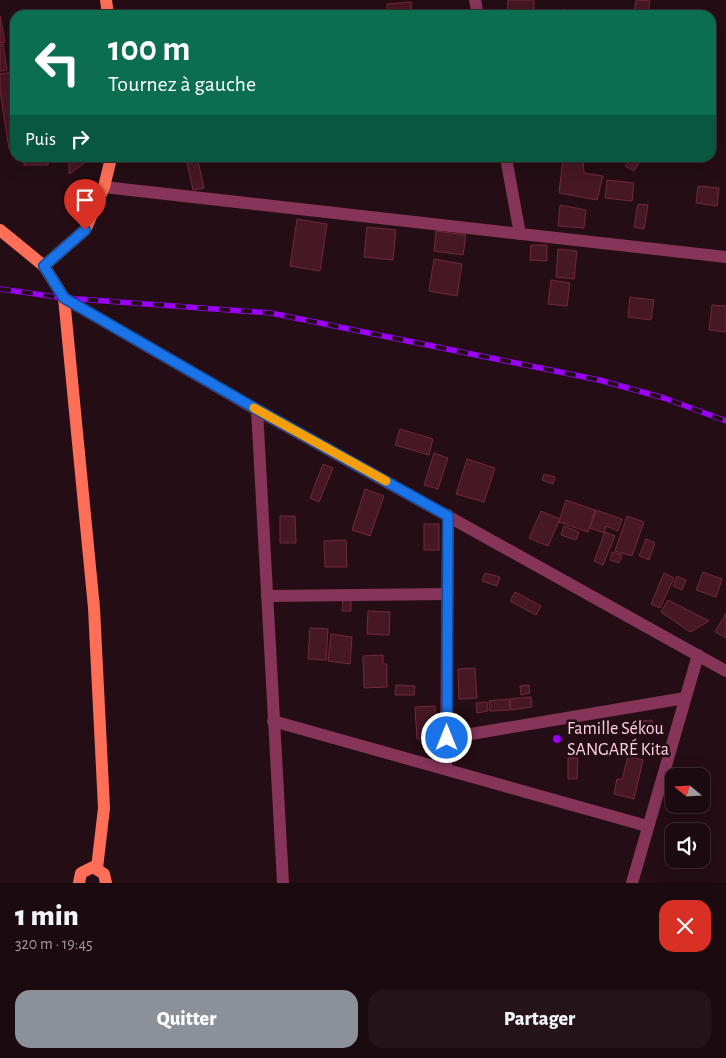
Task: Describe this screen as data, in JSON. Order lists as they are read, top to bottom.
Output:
{
  "places": ["Famille Sékou SANGARÉ Kita"],
  "north": "left",
  "page": {
    "turn": ["100 m", "Tournez à gauche"],
    "then": "Puis",
    "heading": ["1 min", "320 m · 19:45"],
    "buttons": ["Quitter", "Partager"]
  }
}
